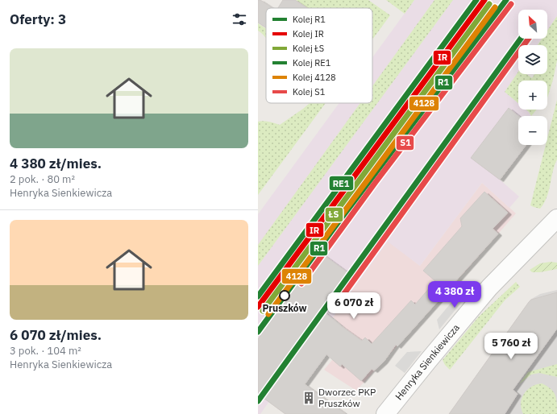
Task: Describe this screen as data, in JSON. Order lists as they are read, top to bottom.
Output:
{
  "streets": {
    "street": ["Henryka Sienkiewicza"]
  },
  "places": {
    "other": ["Pruszków"],
    "building": ["Dworzec PKP Pruszków"]
  },
  "lines": [
    "rail line R1",
    "rail line IR",
    "rail line RE1",
    "rail line ŁS",
    "rail line S1",
    "rail line 4128"
  ],
  "legend": [
    "Kolej R1",
    "Kolej IR",
    "Kolej ŁS",
    "Kolej RE1",
    "Kolej 4128",
    "Kolej S1"
  ],
  "north": "top left",
  "page": {
    "heading": "Oferty: 3",
    "map_buttons": ["+", "−"],
    "list": [
      {
        "name": "4 380 zł/mies.",
        "note": "2 pok. · 80 m² · Henryka Sienkiewicza"
      },
      {
        "name": "6 070 zł/mies.",
        "note": "3 pok. · 104 m² · Henryka Sienkiewicza"
      }
    ],
    "price": ["4 380 zł", "6 070 zł", "5 760 zł"]
  }
}
